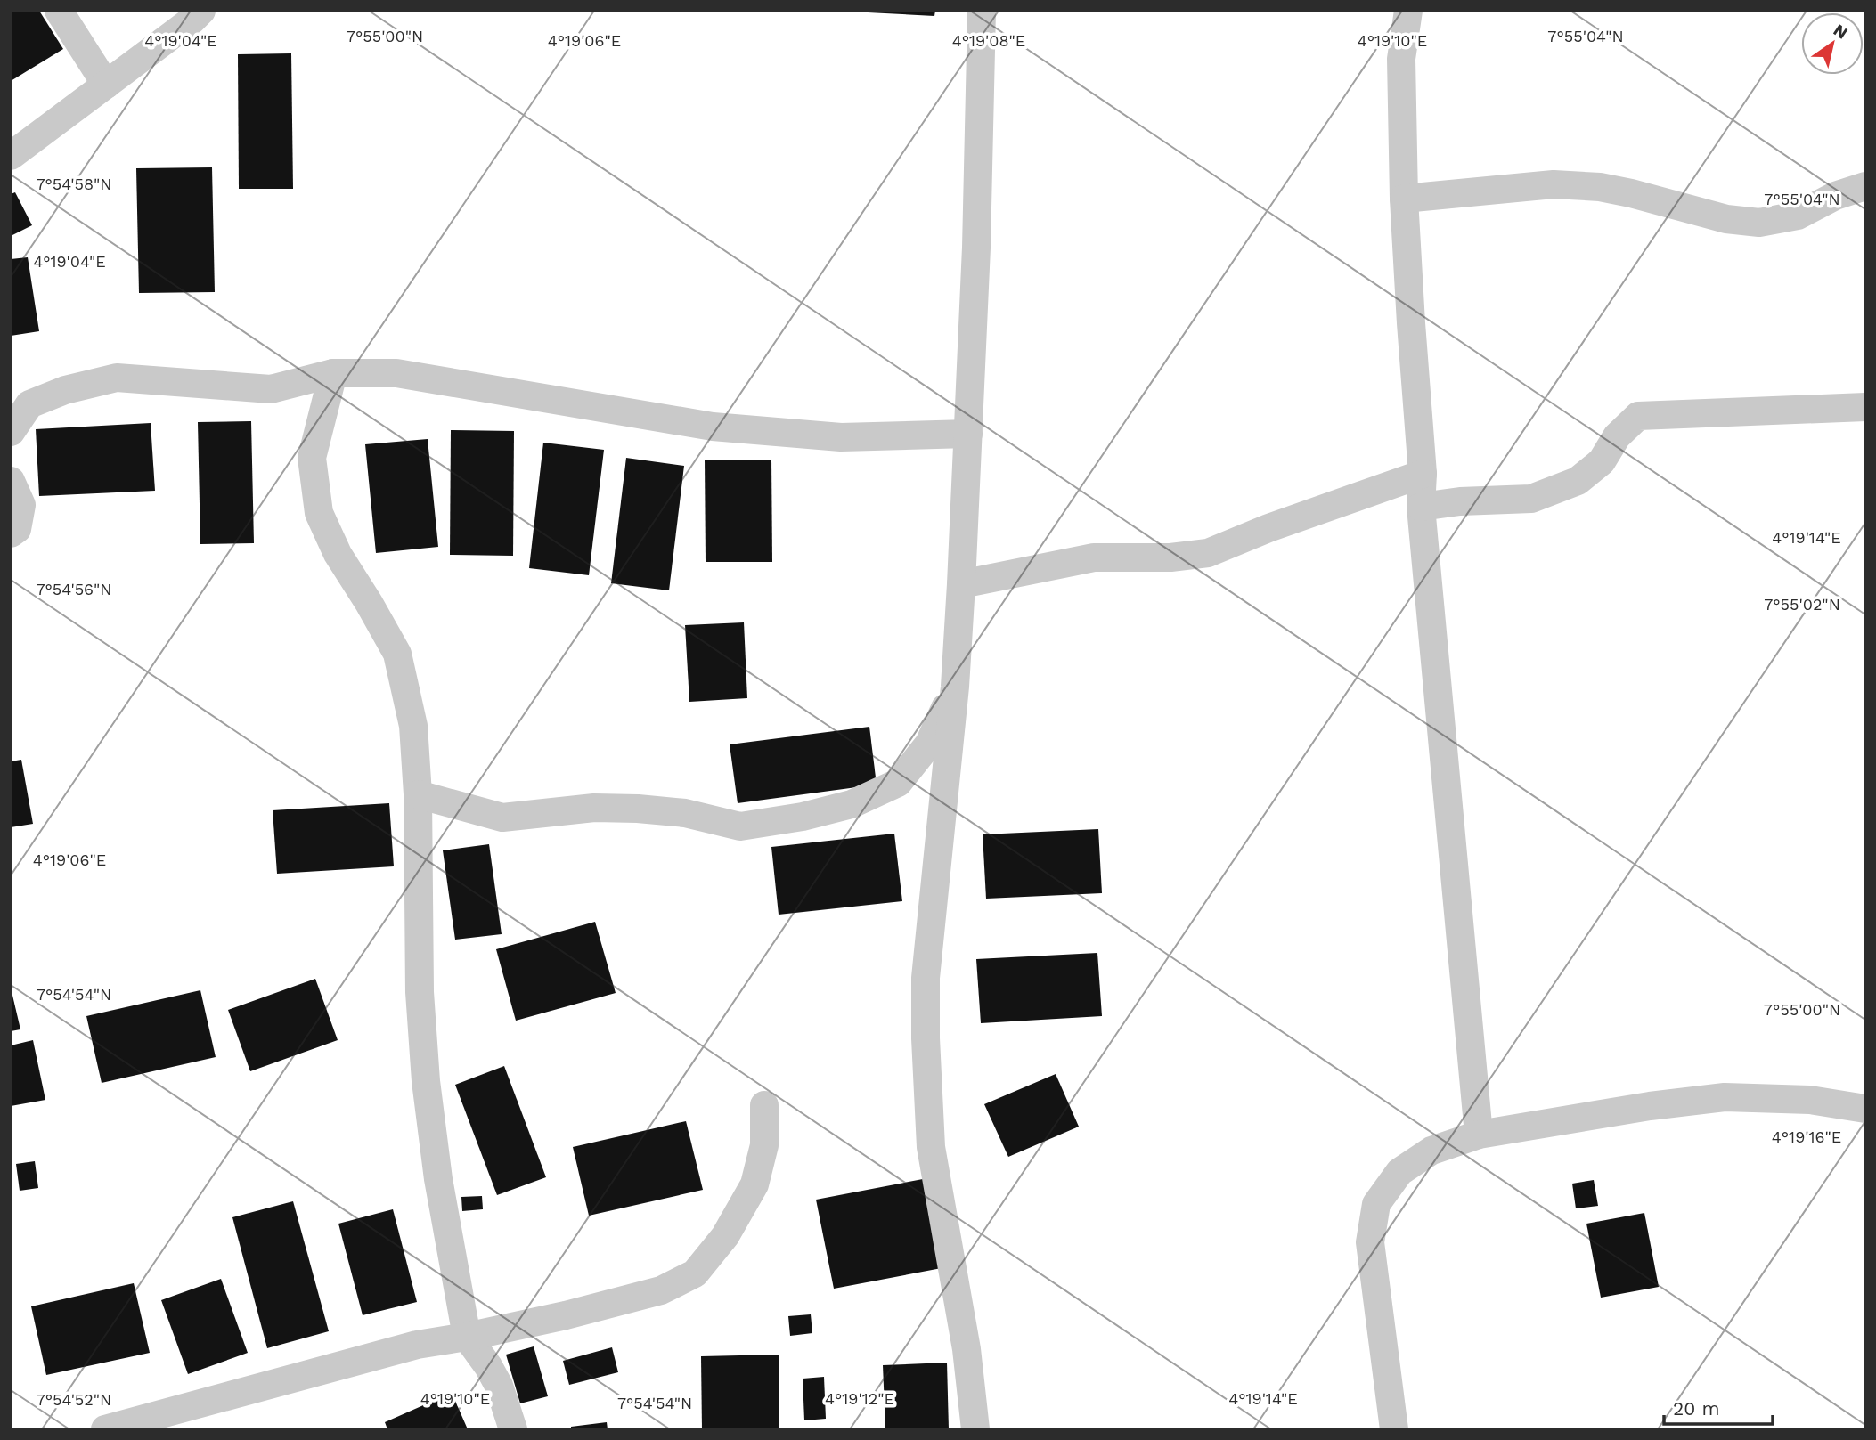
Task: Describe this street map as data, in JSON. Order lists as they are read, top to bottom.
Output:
{
  "scale_bar": "20 m",
  "north": "top right",
  "coordinates": [
    "7°55'00\"N",
    "7°55'04\"N",
    "4°19'04\"E",
    "4°19'06\"E",
    "4°19'08\"E",
    "4°19'10\"E",
    "7°54'58\"N",
    "4°19'14\"E",
    "7°54'56\"N",
    "7°55'02\"N",
    "7°54'54\"N",
    "4°19'16\"E",
    "4°19'12\"E",
    "7°54'52\"N"
  ]
}
